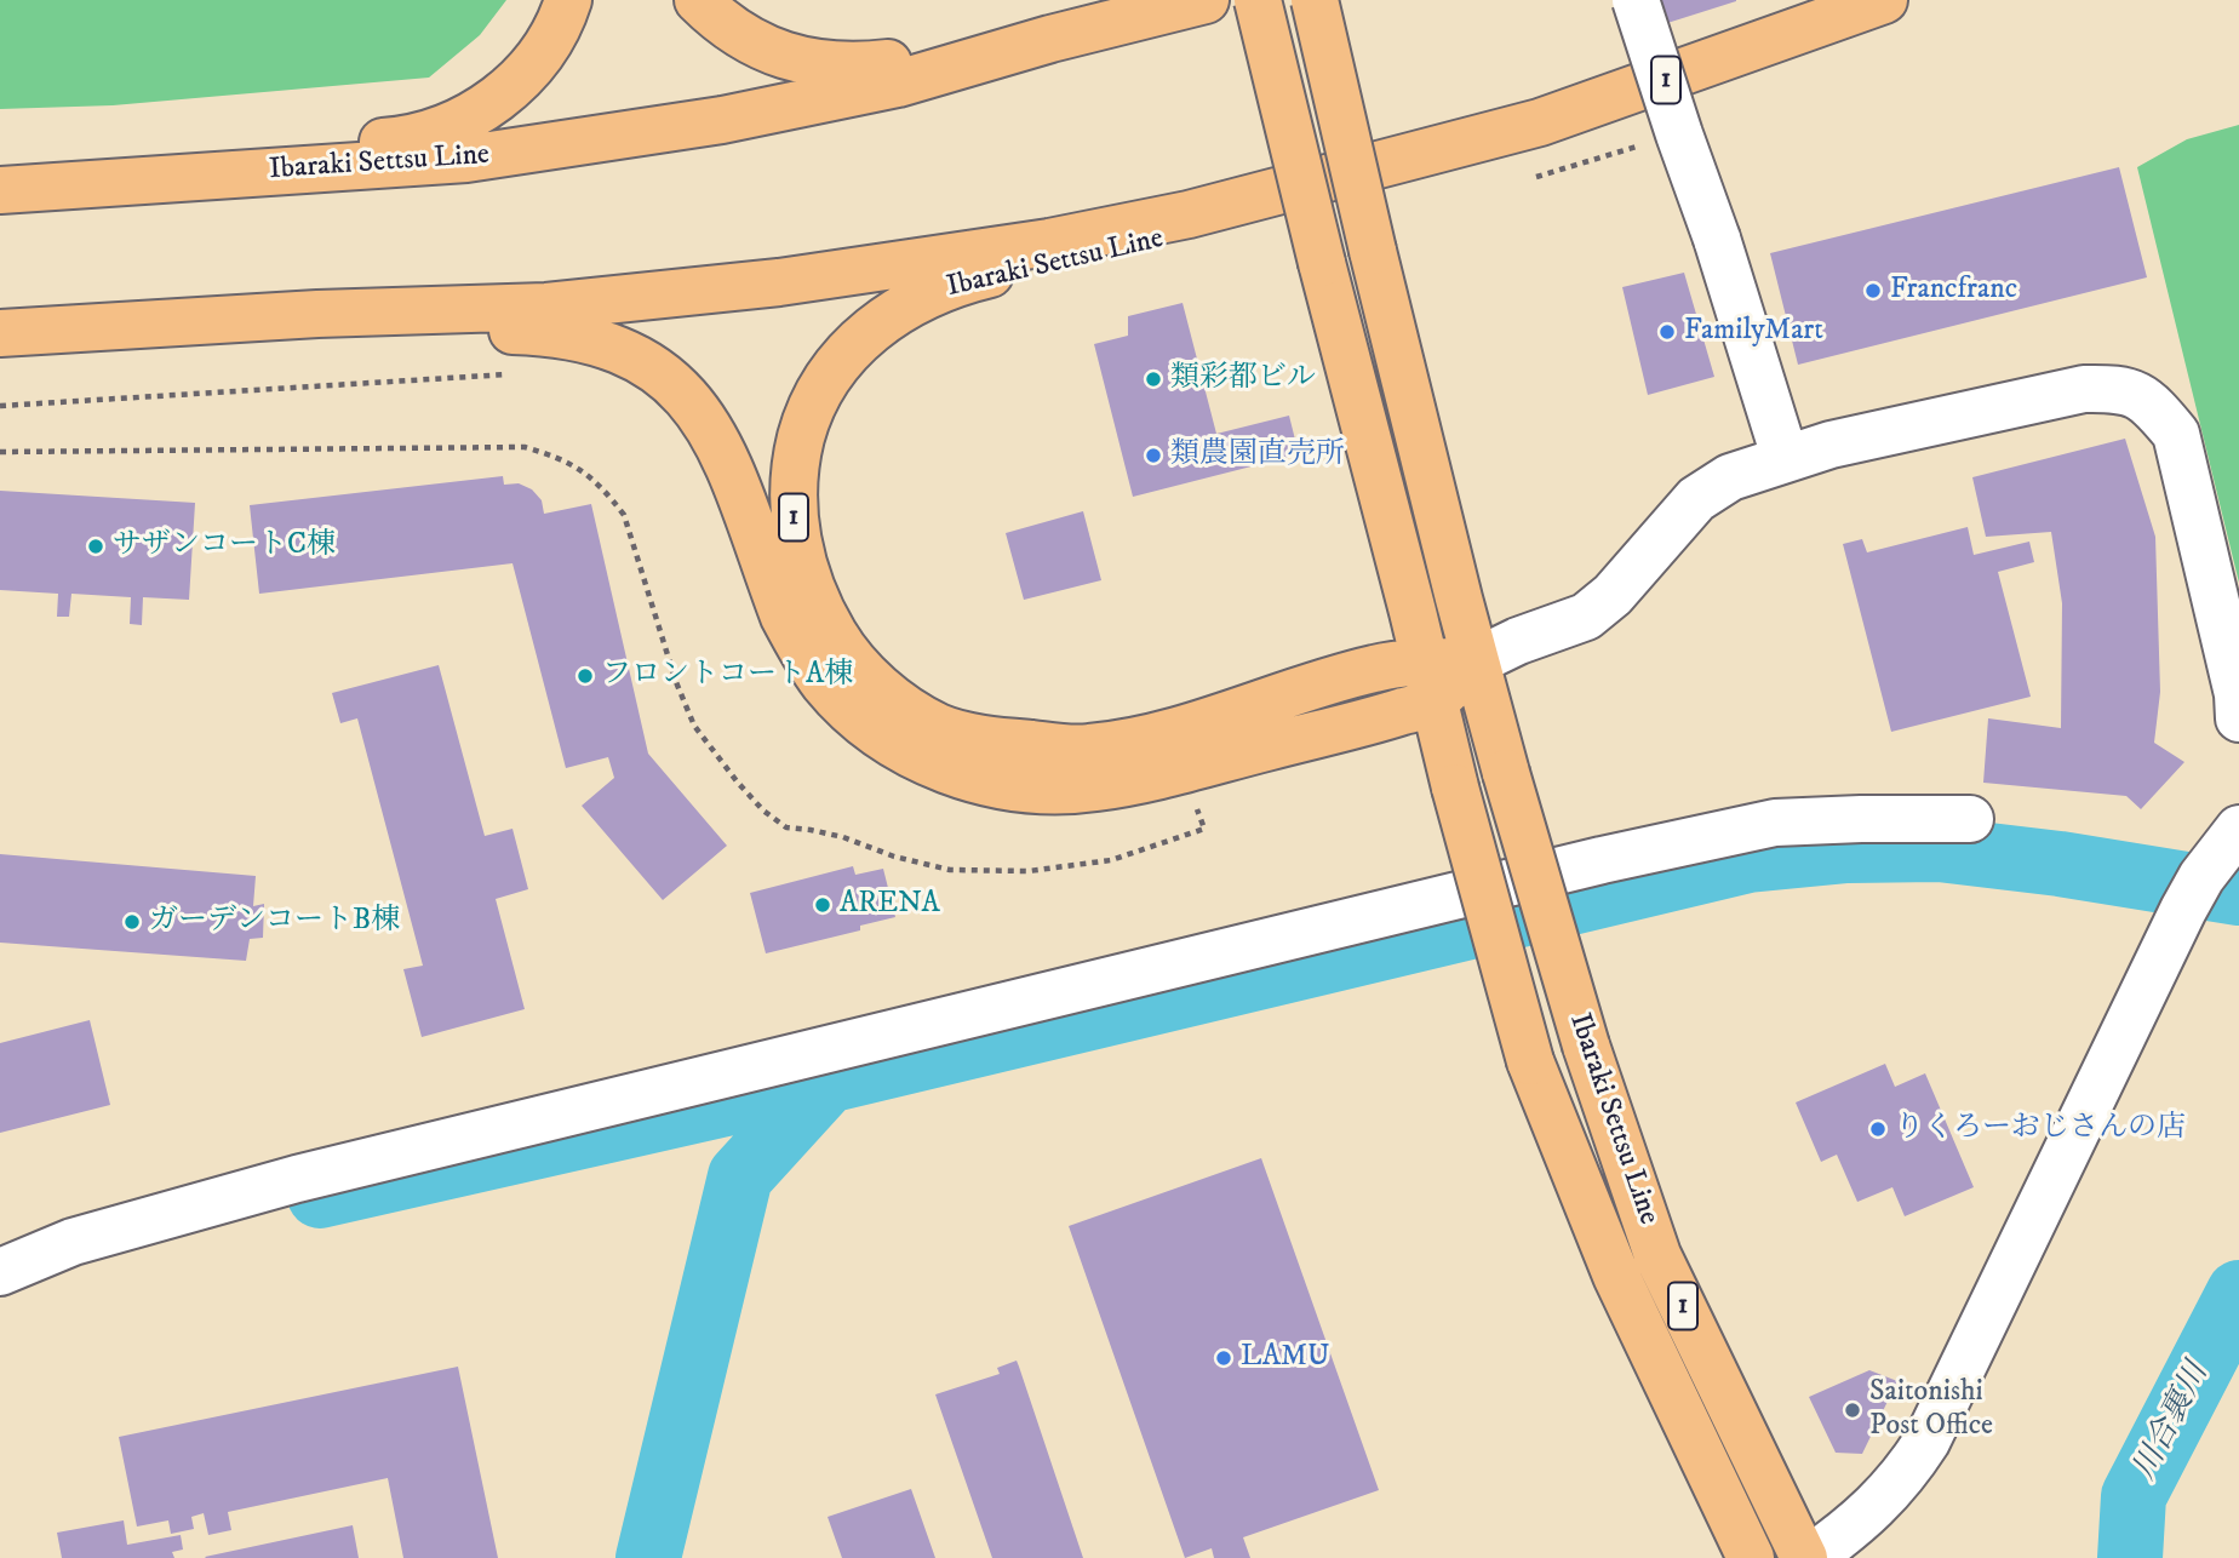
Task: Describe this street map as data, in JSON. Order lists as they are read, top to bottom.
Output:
{
  "streets": {
    "main road": ["1", "Ibaraki Settsu Line"]
  },
  "water": ["川合裏川"],
  "places": [
    "Francfranc",
    "FamilyMart",
    "類彩都ビル",
    "類農園直売所",
    "サザンコートC棟",
    "フロントコートA棟",
    "ARENA",
    "ガーデンコートB棟",
    "りくろーおじさんの店",
    "LAMU",
    "Saitonishi Post Office"
  ]
}
